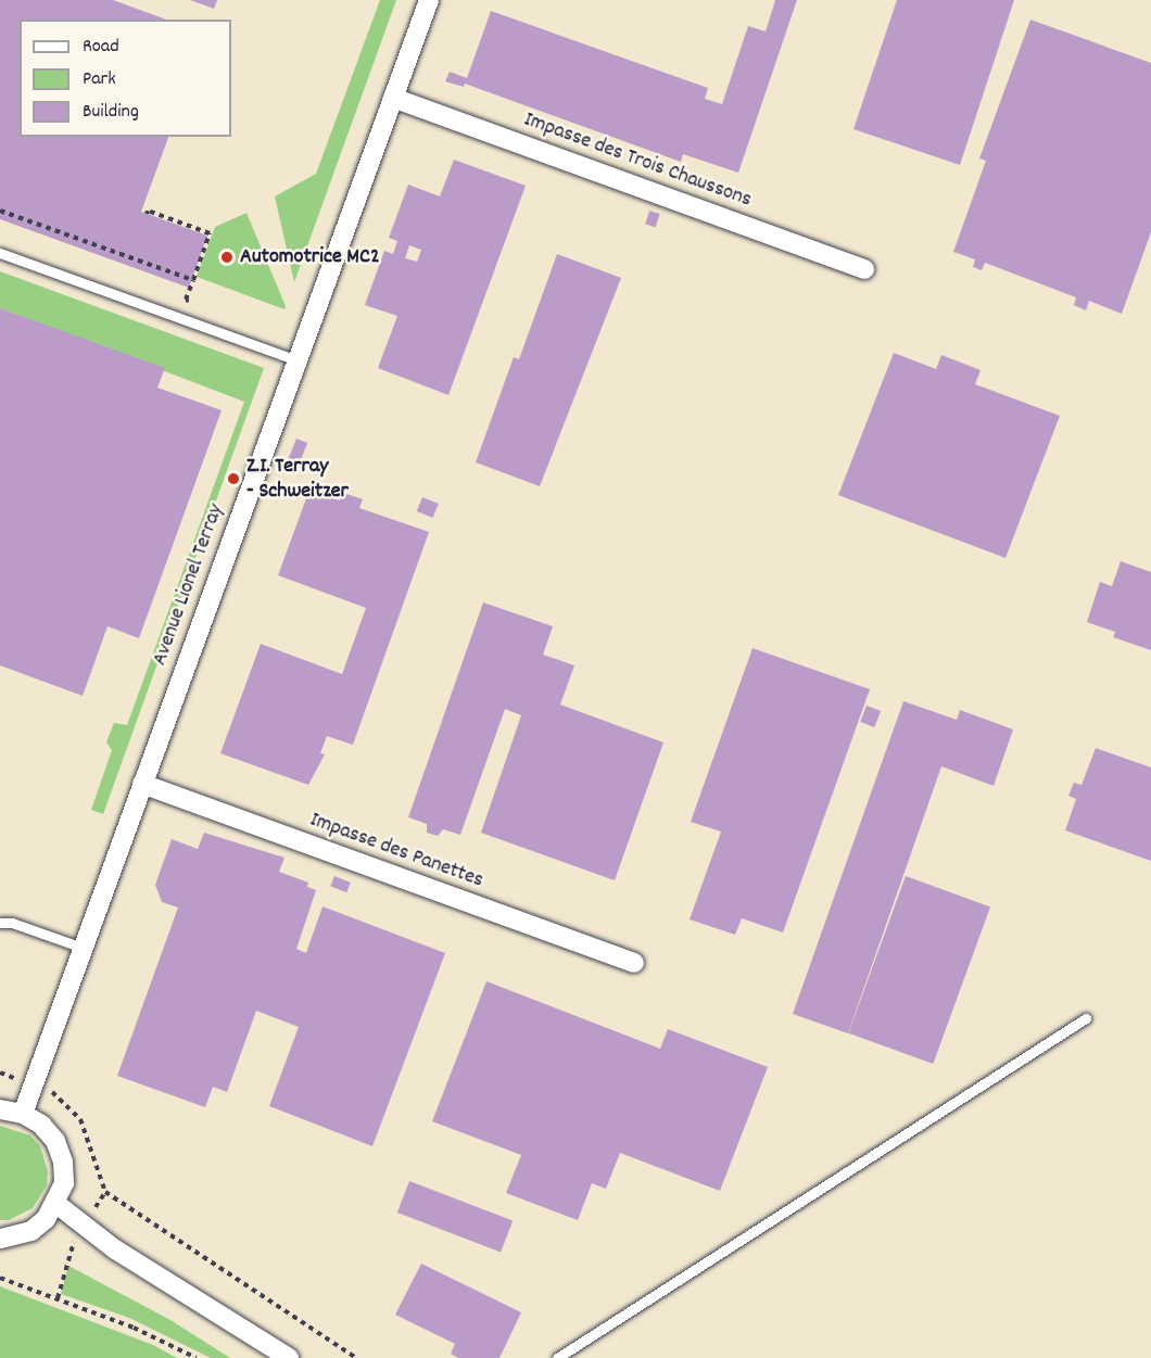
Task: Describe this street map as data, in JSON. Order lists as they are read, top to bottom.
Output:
{
  "streets": {
    "street": ["Impasse des Trois Chaussons", "Avenue Lionel Terray", "Impasse des Panettes"]
  },
  "crossings": [
    ["Impasse des Trois Chaussons", "Avenue Lionel Terray"],
    ["Avenue Lionel Terray", "Impasse des Panettes"]
  ],
  "places": ["Automotrice MC2", "Z.I. Terray - Schweitzer"],
  "legend": ["Road", "Park", "Building"]
}
